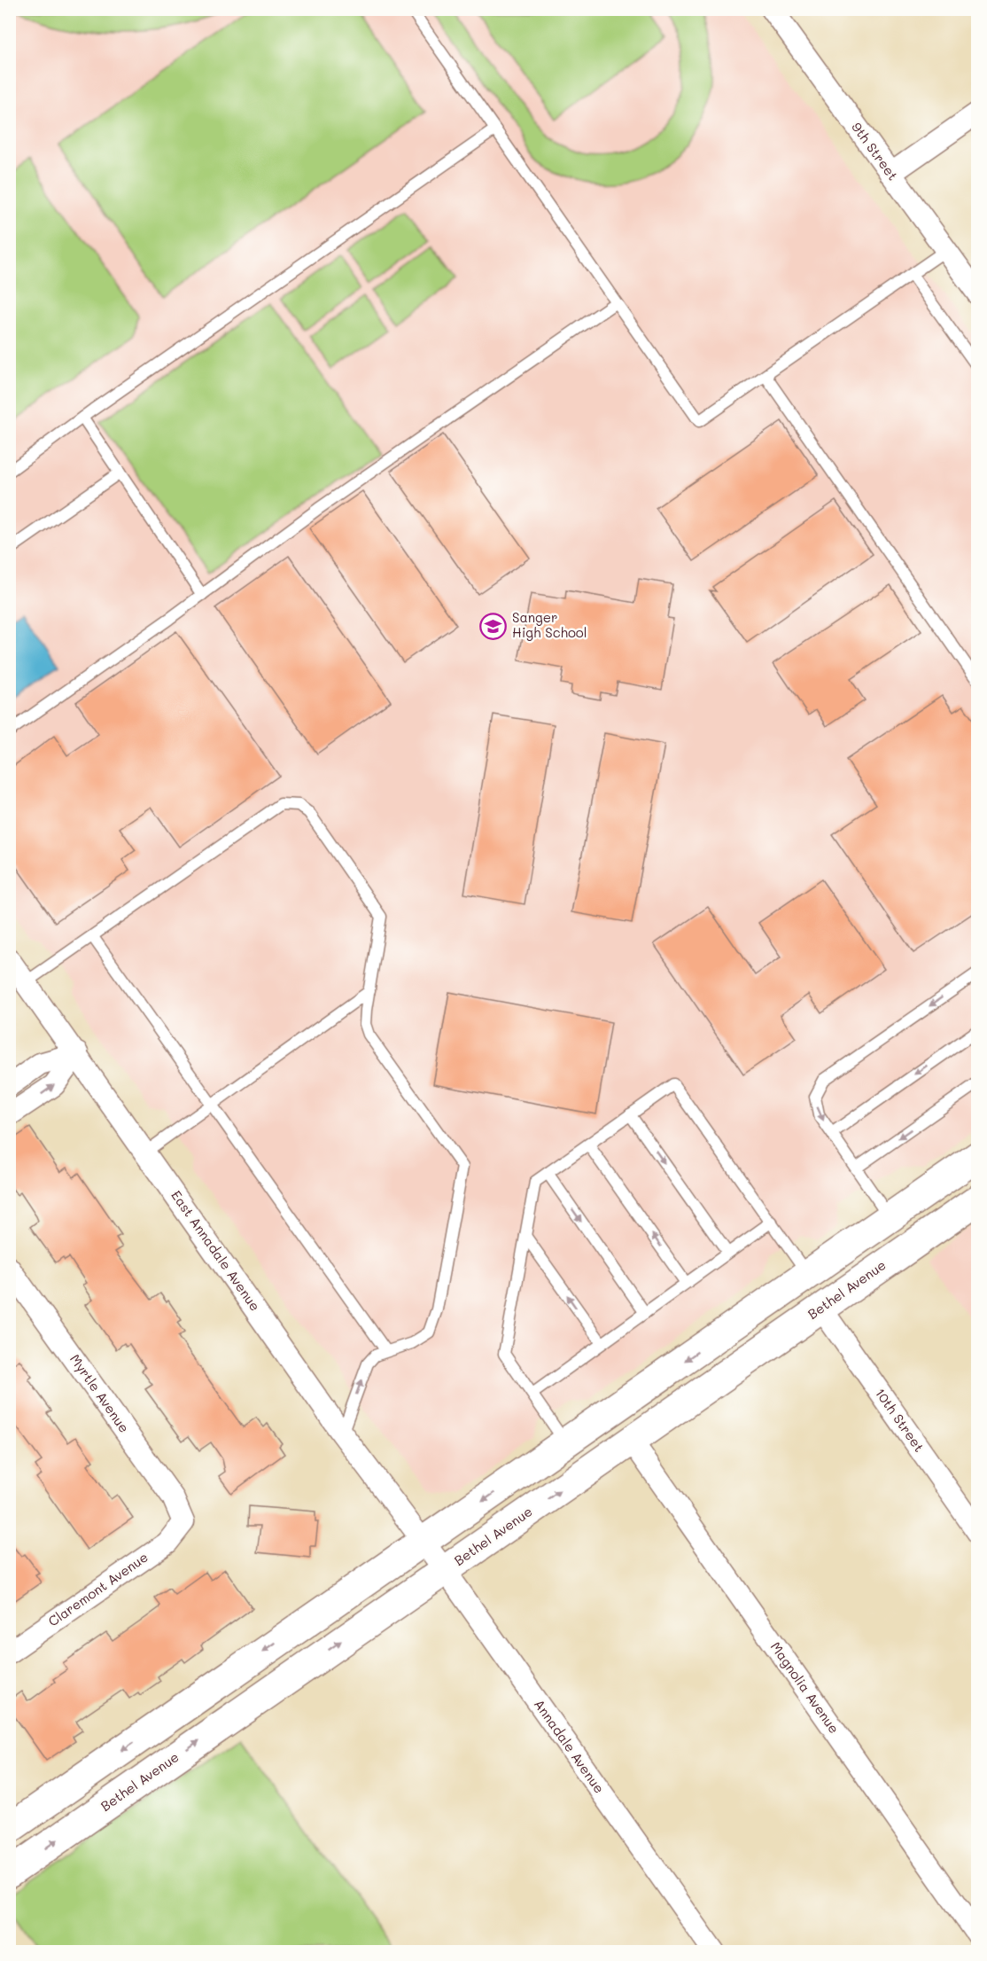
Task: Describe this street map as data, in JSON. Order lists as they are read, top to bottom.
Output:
{
  "streets": {
    "main road": ["Bethel Avenue"],
    "street": [
      "9th Street",
      "East Annadale Avenue",
      "Myrtle Avenue",
      "10th Street",
      "Claremont Avenue",
      "Magnolia Avenue",
      "Annadale Avenue"
    ]
  },
  "crossings": [
    ["East Annadale Avenue", "Annadale Avenue"],
    ["Bethel Avenue", "10th Street"],
    ["Bethel Avenue", "Magnolia Avenue"],
    ["Bethel Avenue", "Annadale Avenue"],
    ["Myrtle Avenue", "Claremont Avenue"]
  ],
  "places": {
    "school or university": ["Sanger High School"]
  }
}
